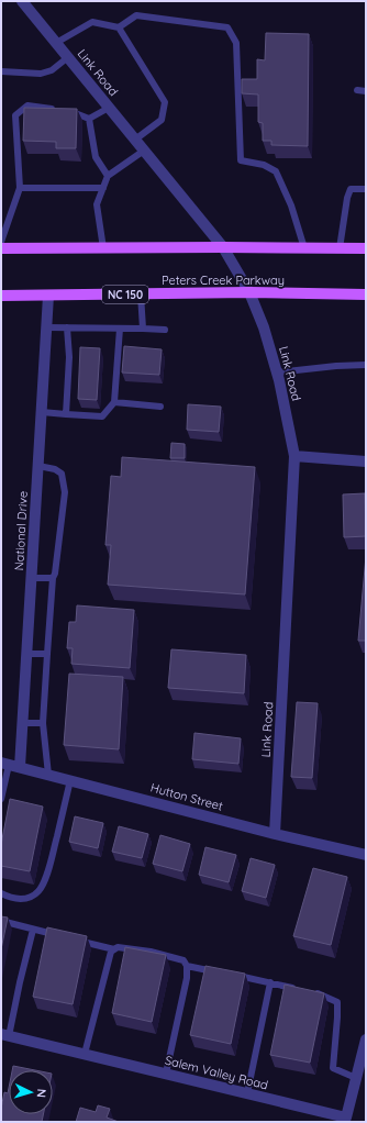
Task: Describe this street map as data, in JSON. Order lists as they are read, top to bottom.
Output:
{
  "streets": {
    "main road": ["Peters Creek Parkway", "NC 150"],
    "street": [
      "Link Road",
      "National Drive",
      "Hutton Street",
      "Salem Valley Road"
    ]
  },
  "crossings": [
    ["Link Road", "Peters Creek Parkway"],
    ["Link Road", "Hutton Street"],
    ["Peters Creek Parkway", "National Drive"],
    ["National Drive", "Hutton Street"]
  ],
  "north": "right"
}
